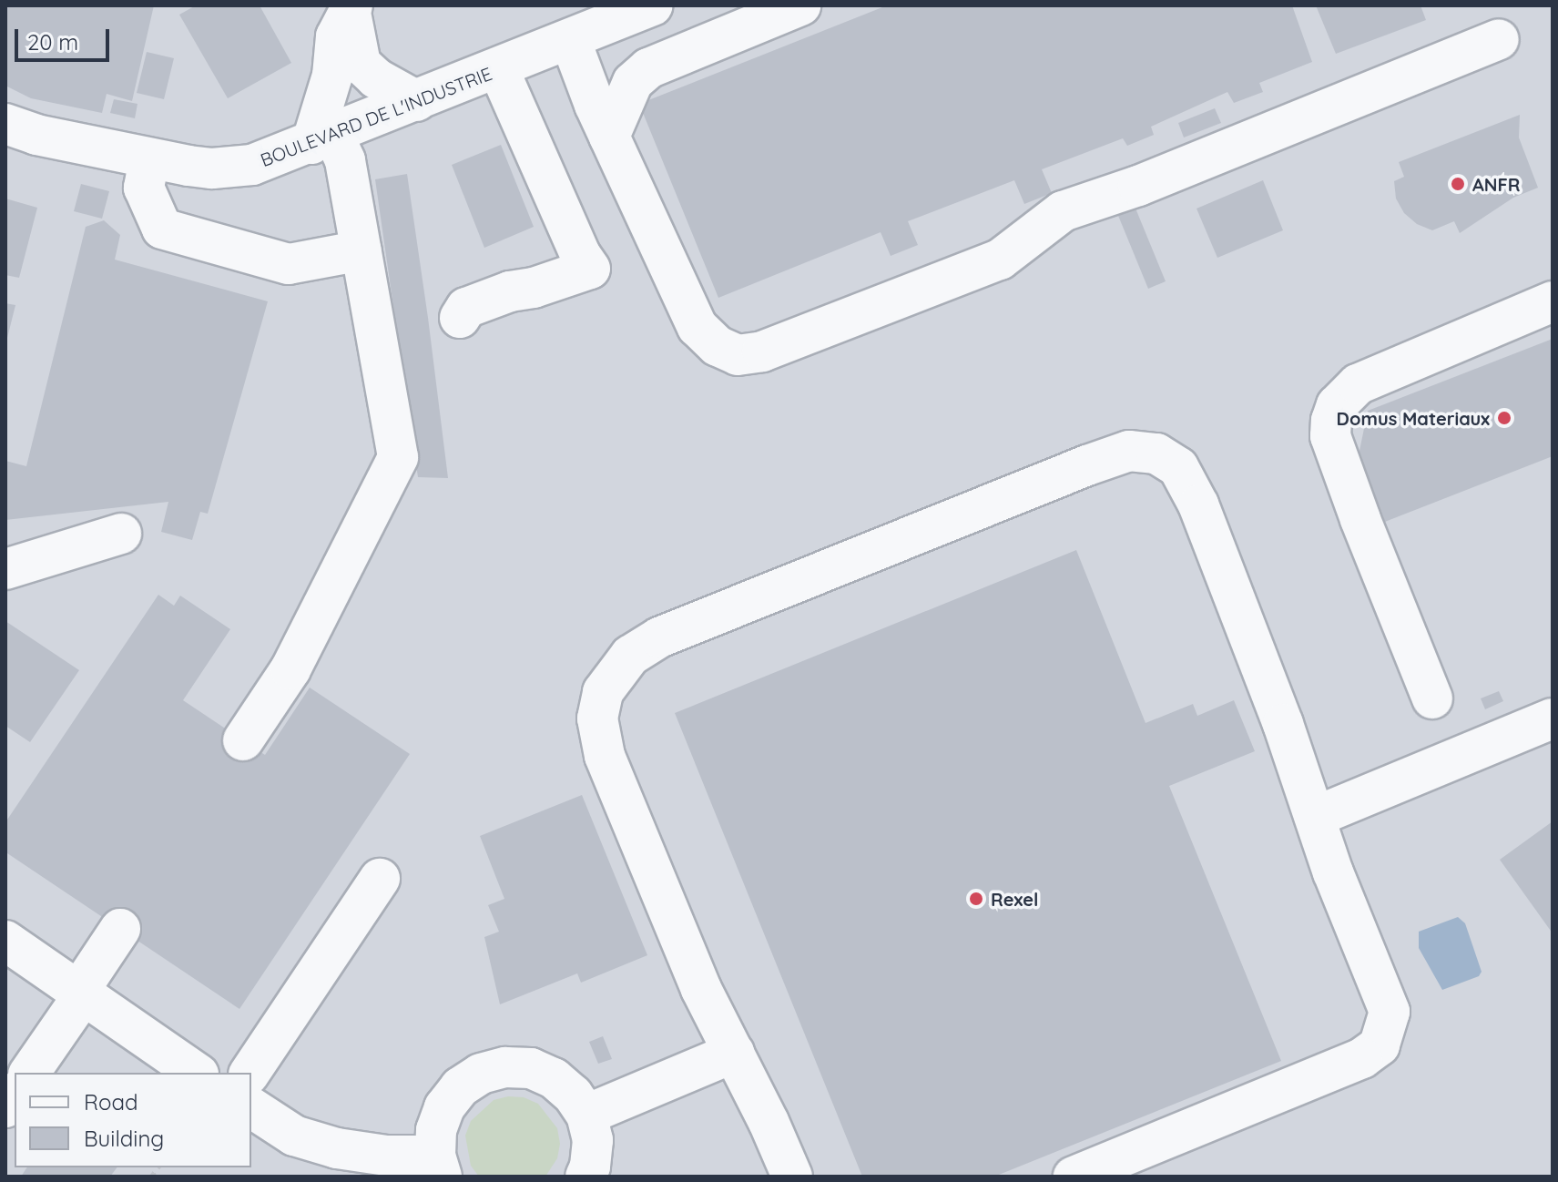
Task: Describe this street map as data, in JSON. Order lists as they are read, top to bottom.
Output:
{
  "streets": {
    "street": ["BOULEVARD DE L'INDUSTRIE"]
  },
  "places": ["ANFR", "Domus Materiaux", "Rexel"],
  "legend": ["Road", "Building"],
  "scale_bar": "20 m"
}
